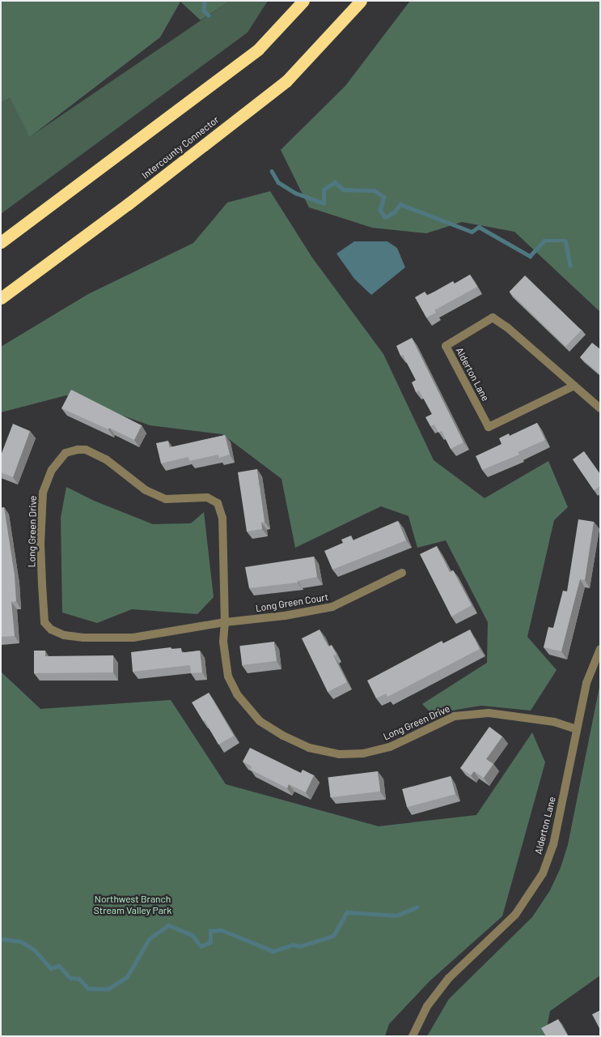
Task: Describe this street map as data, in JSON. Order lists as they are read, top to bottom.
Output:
{
  "streets": {
    "highway": ["Intercounty Connector"],
    "street": ["Alderton Lane", "Long Green Drive", "Long Green Court"]
  },
  "crossings": [
    ["Alderton Lane", "Long Green Drive"],
    ["Long Green Drive", "Long Green Court"]
  ],
  "parks": ["Northwest Branch Stream Valley Park"]
}
